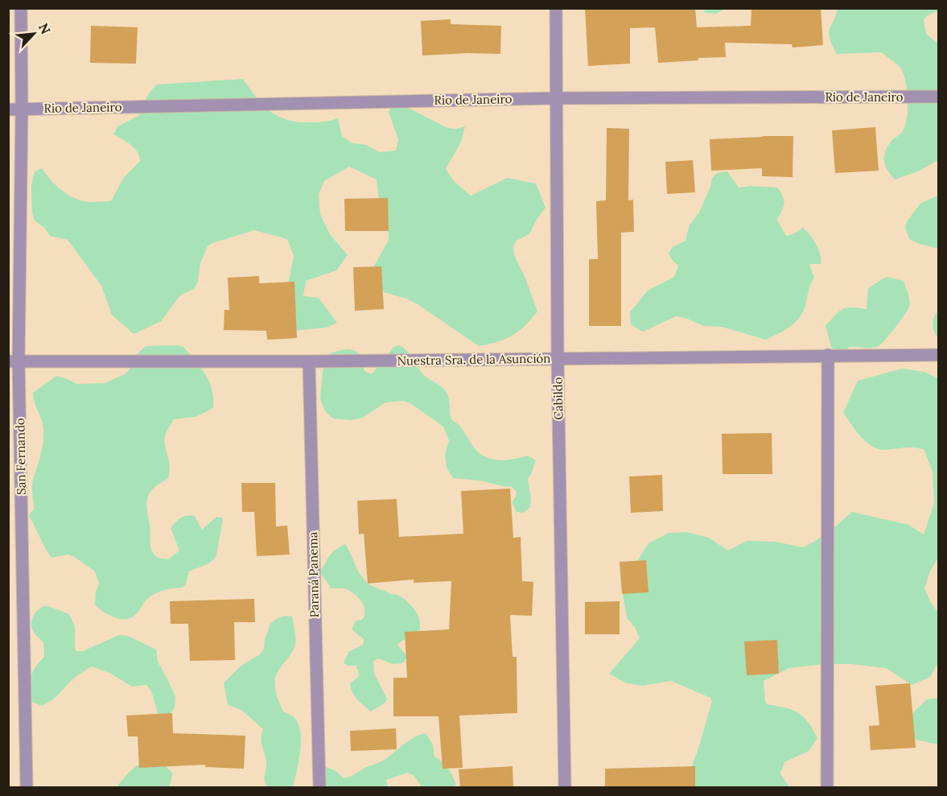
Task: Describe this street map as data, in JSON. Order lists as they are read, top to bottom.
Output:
{
  "streets": {
    "street": [
      "Rio de Janeiro",
      "Nuestra Sra. de la Asunción",
      "Cabildo",
      "San Fernando",
      "Paraná Panema"
    ]
  },
  "crossings": [
    ["Rio de Janeiro", "Cabildo"],
    ["Rio de Janeiro", "San Fernando"],
    ["Nuestra Sra. de la Asunción", "Cabildo"],
    ["Nuestra Sra. de la Asunción", "San Fernando"],
    ["Nuestra Sra. de la Asunción", "Paraná Panema"]
  ],
  "north": "top right"
}
